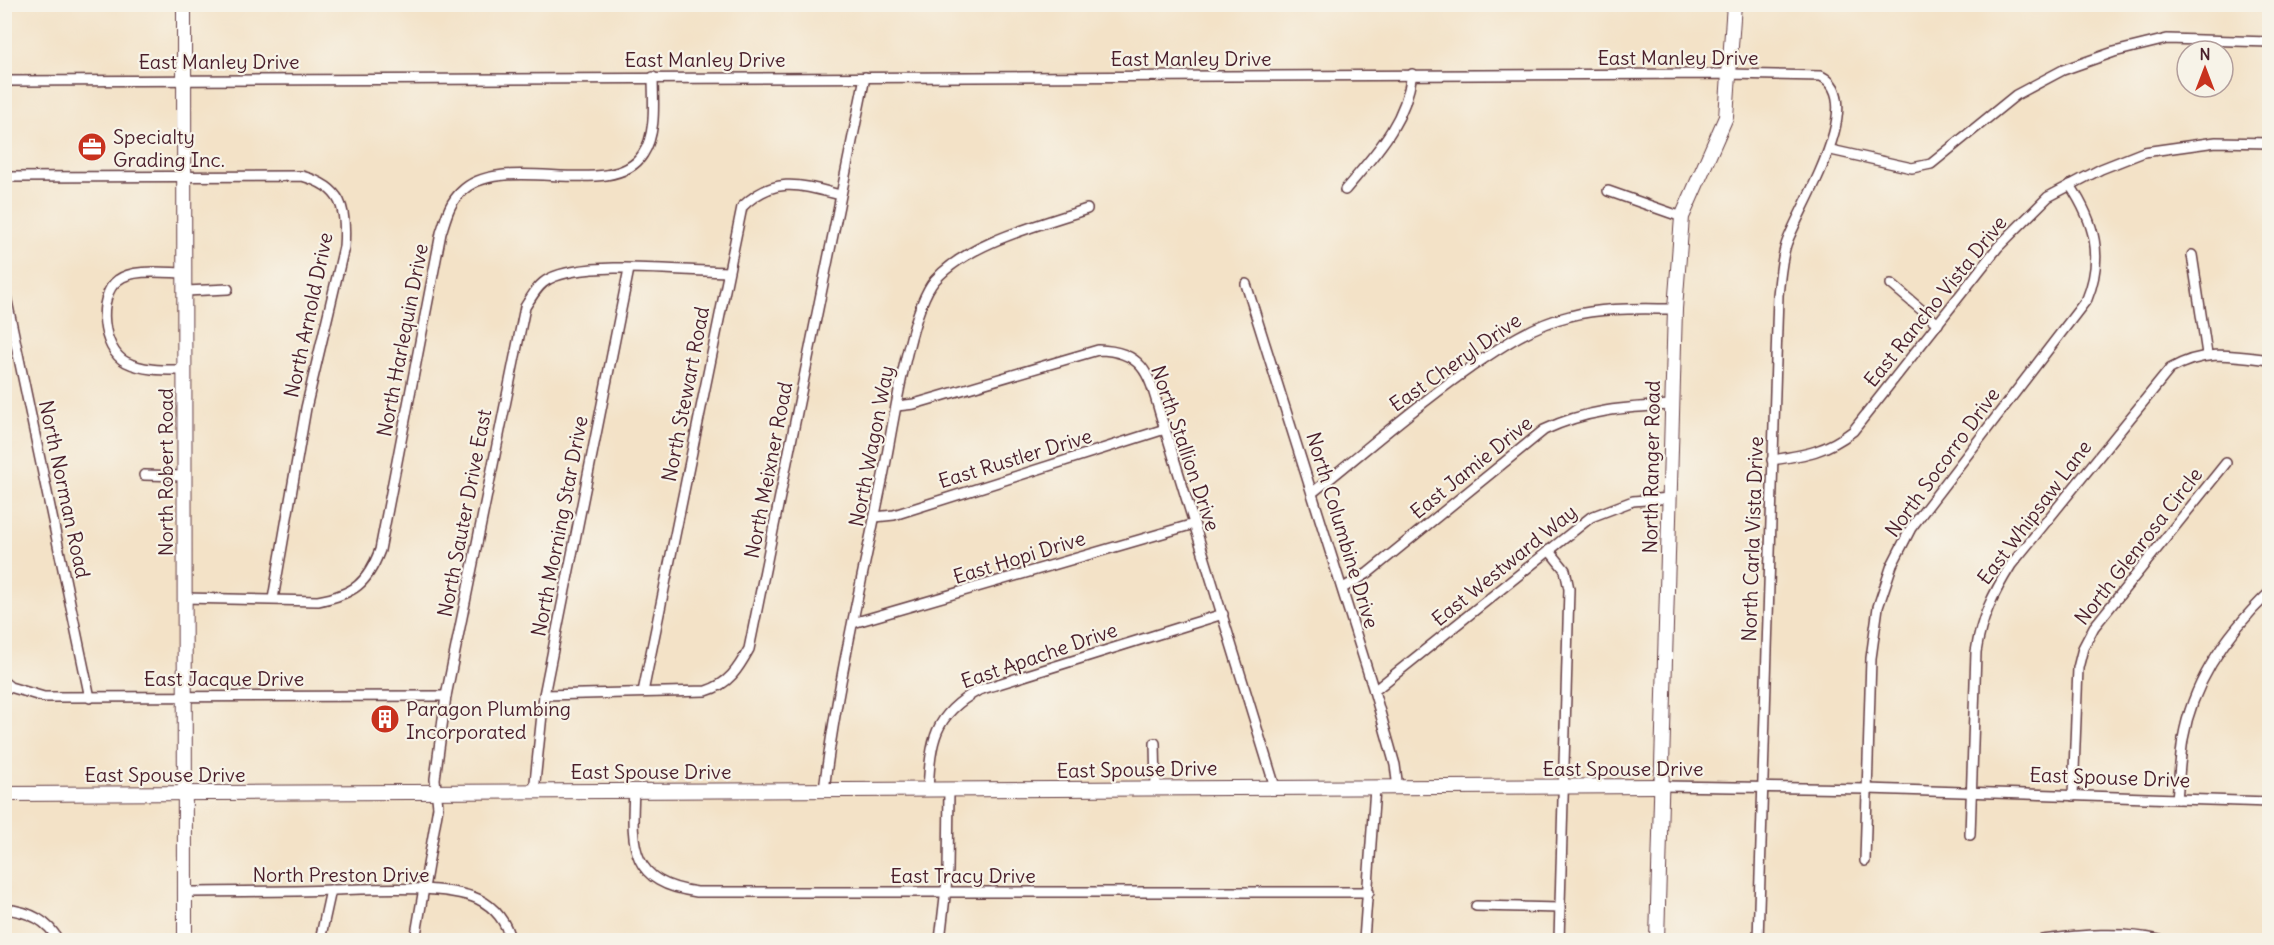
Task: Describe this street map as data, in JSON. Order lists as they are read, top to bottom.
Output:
{
  "streets": {
    "street": [
      "East Manley Drive",
      "East Rancho Vista Drive",
      "North Arnold Drive",
      "North Harlequin Drive",
      "East Cheryl Drive",
      "North Stewart Road",
      "North Wagon Way",
      "North Stallion Drive",
      "East Rustler Drive",
      "North Socorro Drive",
      "East Jamie Drive",
      "North Ranger Road",
      "North Meixner Road",
      "North Robert Road",
      "North Norman Road",
      "East Whipsaw Lane",
      "North Sauter Drive East",
      "North Morning Star Drive",
      "North Columbine Drive",
      "North Carla Vista Drive",
      "North Glenrosa Circle",
      "East Hopi Drive",
      "East Westward Way",
      "East Apache Drive",
      "East Jacque Drive",
      "East Spouse Drive",
      "North Preston Drive",
      "East Tracy Drive"
    ]
  },
  "crossings": [
    ["East Manley Drive", "North Harlequin Drive"],
    ["East Manley Drive", "North Ranger Road"],
    ["East Manley Drive", "North Meixner Road"],
    ["East Manley Drive", "North Robert Road"],
    ["East Manley Drive", "North Carla Vista Drive"],
    ["East Rancho Vista Drive", "North Socorro Drive"],
    ["East Rancho Vista Drive", "North Carla Vista Drive"],
    ["North Arnold Drive", "North Harlequin Drive"],
    ["North Arnold Drive", "North Robert Road"],
    ["North Harlequin Drive", "North Robert Road"],
    ["East Cheryl Drive", "North Ranger Road"],
    ["East Cheryl Drive", "North Columbine Drive"],
    ["North Stewart Road", "North Meixner Road"],
    ["North Stewart Road", "North Sauter Drive East"],
    ["North Wagon Way", "North Stallion Drive"],
    ["North Wagon Way", "East Rustler Drive"],
    ["North Wagon Way", "East Hopi Drive"],
    ["North Wagon Way", "East Spouse Drive"],
    ["North Stallion Drive", "East Rustler Drive"],
    ["North Stallion Drive", "East Hopi Drive"],
    ["North Stallion Drive", "East Apache Drive"],
    ["North Stallion Drive", "East Spouse Drive"],
    ["North Socorro Drive", "East Spouse Drive"],
    ["East Jamie Drive", "North Ranger Road"],
    ["East Jamie Drive", "North Columbine Drive"],
    ["North Ranger Road", "East Westward Way"],
    ["North Ranger Road", "East Spouse Drive"],
    ["North Meixner Road", "North Morning Star Drive"],
    ["North Robert Road", "East Jacque Drive"],
    ["North Robert Road", "East Spouse Drive"],
    ["North Robert Road", "North Preston Drive"],
    ["North Norman Road", "East Jacque Drive"],
    ["East Whipsaw Lane", "East Spouse Drive"],
    ["North Sauter Drive East", "North Morning Star Drive"],
    ["North Sauter Drive East", "East Jacque Drive"],
    ["North Sauter Drive East", "East Spouse Drive"],
    ["North Sauter Drive East", "North Preston Drive"],
    ["North Morning Star Drive", "East Spouse Drive"],
    ["North Columbine Drive", "East Westward Way"],
    ["North Columbine Drive", "East Spouse Drive"],
    ["North Carla Vista Drive", "East Spouse Drive"],
    ["North Glenrosa Circle", "East Spouse Drive"],
    ["East Apache Drive", "East Spouse Drive"],
    ["East Spouse Drive", "East Tracy Drive"]
  ],
  "places": {
    "office": ["Specialty Grading Inc."],
    "building": ["Paragon Plumbing Incorporated"]
  },
  "north": "top"
}
